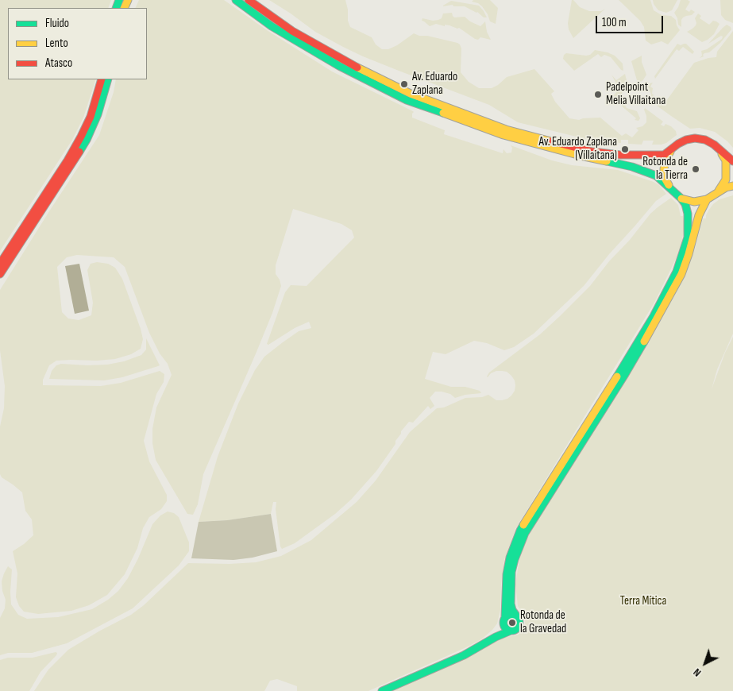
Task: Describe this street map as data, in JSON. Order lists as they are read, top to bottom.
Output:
{
  "parks": ["Terra Mítica"],
  "places": [
    "Av. Eduardo Zaplana",
    "Padelpoint Melia Villaitana",
    "Av. Eduardo Zaplana (Villaitana)",
    "Rotonda de la Tierra",
    "Rotonda de la Gravedad"
  ],
  "legend": ["Fluido", "Lento", "Atasco"],
  "scale_bar": "100 m",
  "north": "bottom left"
}
